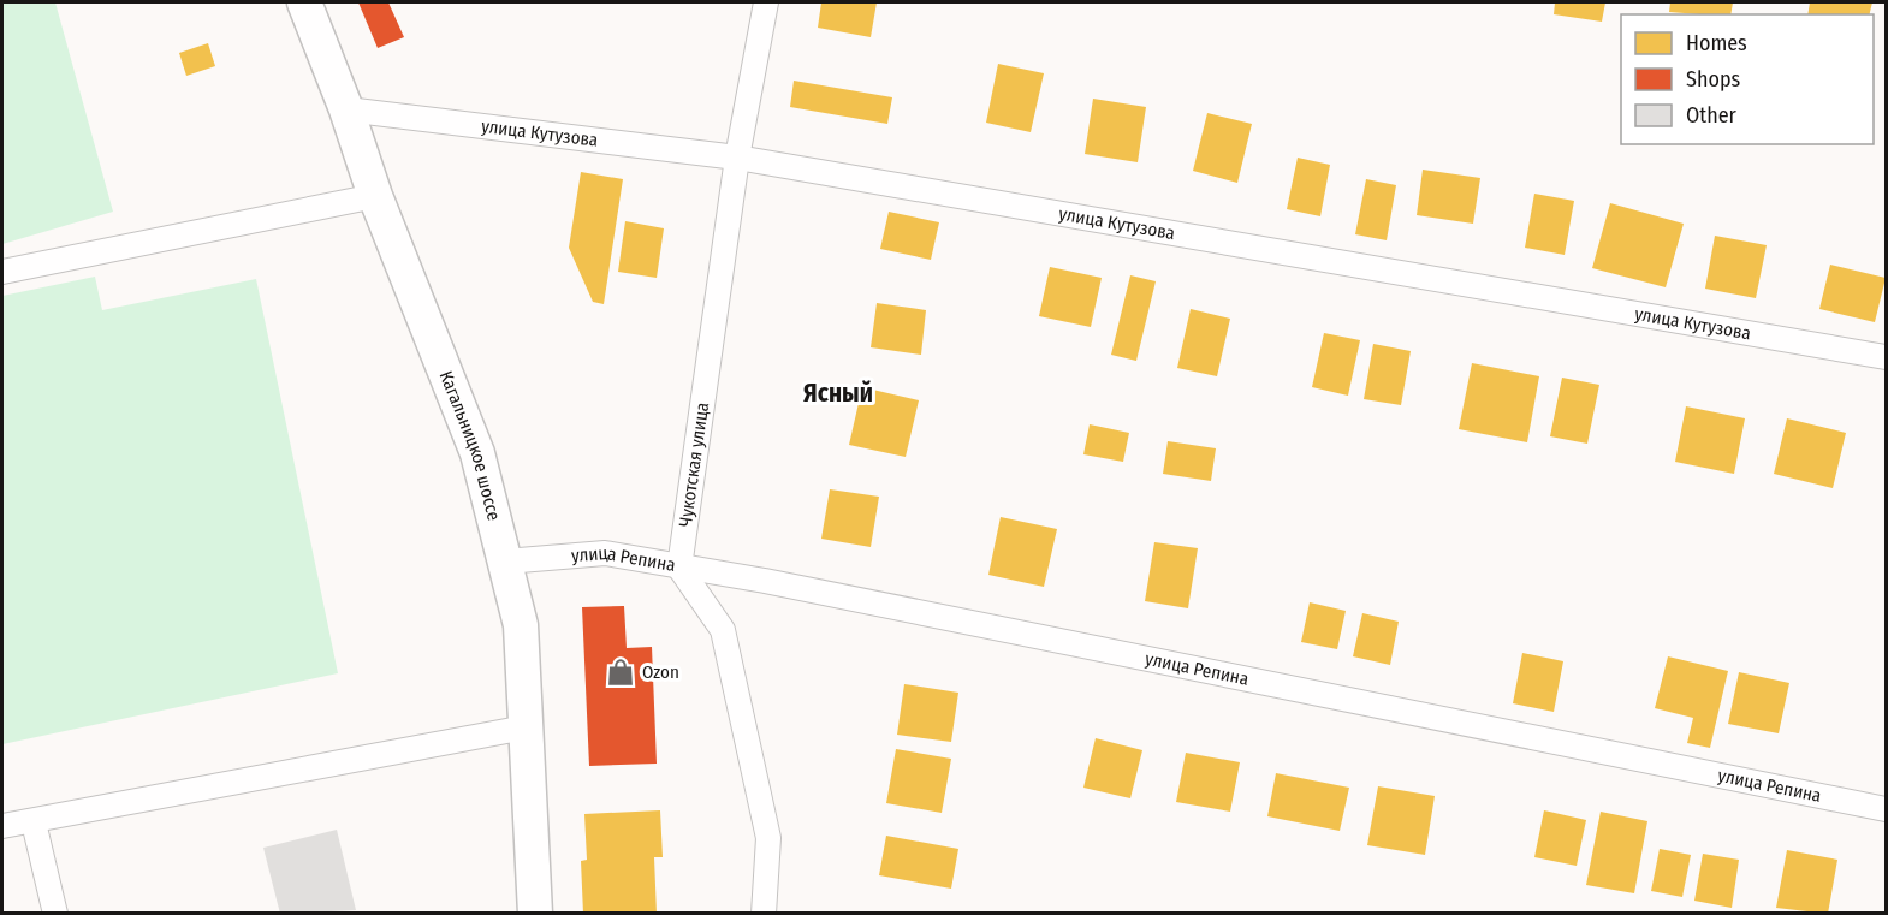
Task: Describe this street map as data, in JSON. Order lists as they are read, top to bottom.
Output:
{
  "streets": {
    "main road": ["Кагальницкое шоссе"],
    "street": ["улица Кутузова", "Чукотская улица", "улица Репина"]
  },
  "crossings": [
    ["улица Кутузова", "Кагальницкое шоссе"],
    ["улица Кутузова", "Чукотская улица"],
    ["Кагальницкое шоссе", "улица Репина"],
    ["Чукотская улица", "улица Репина"]
  ],
  "districts": ["Ясный"],
  "places": {
    "shop": ["Ozon"]
  },
  "legend": ["Homes", "Shops", "Other"]
}
